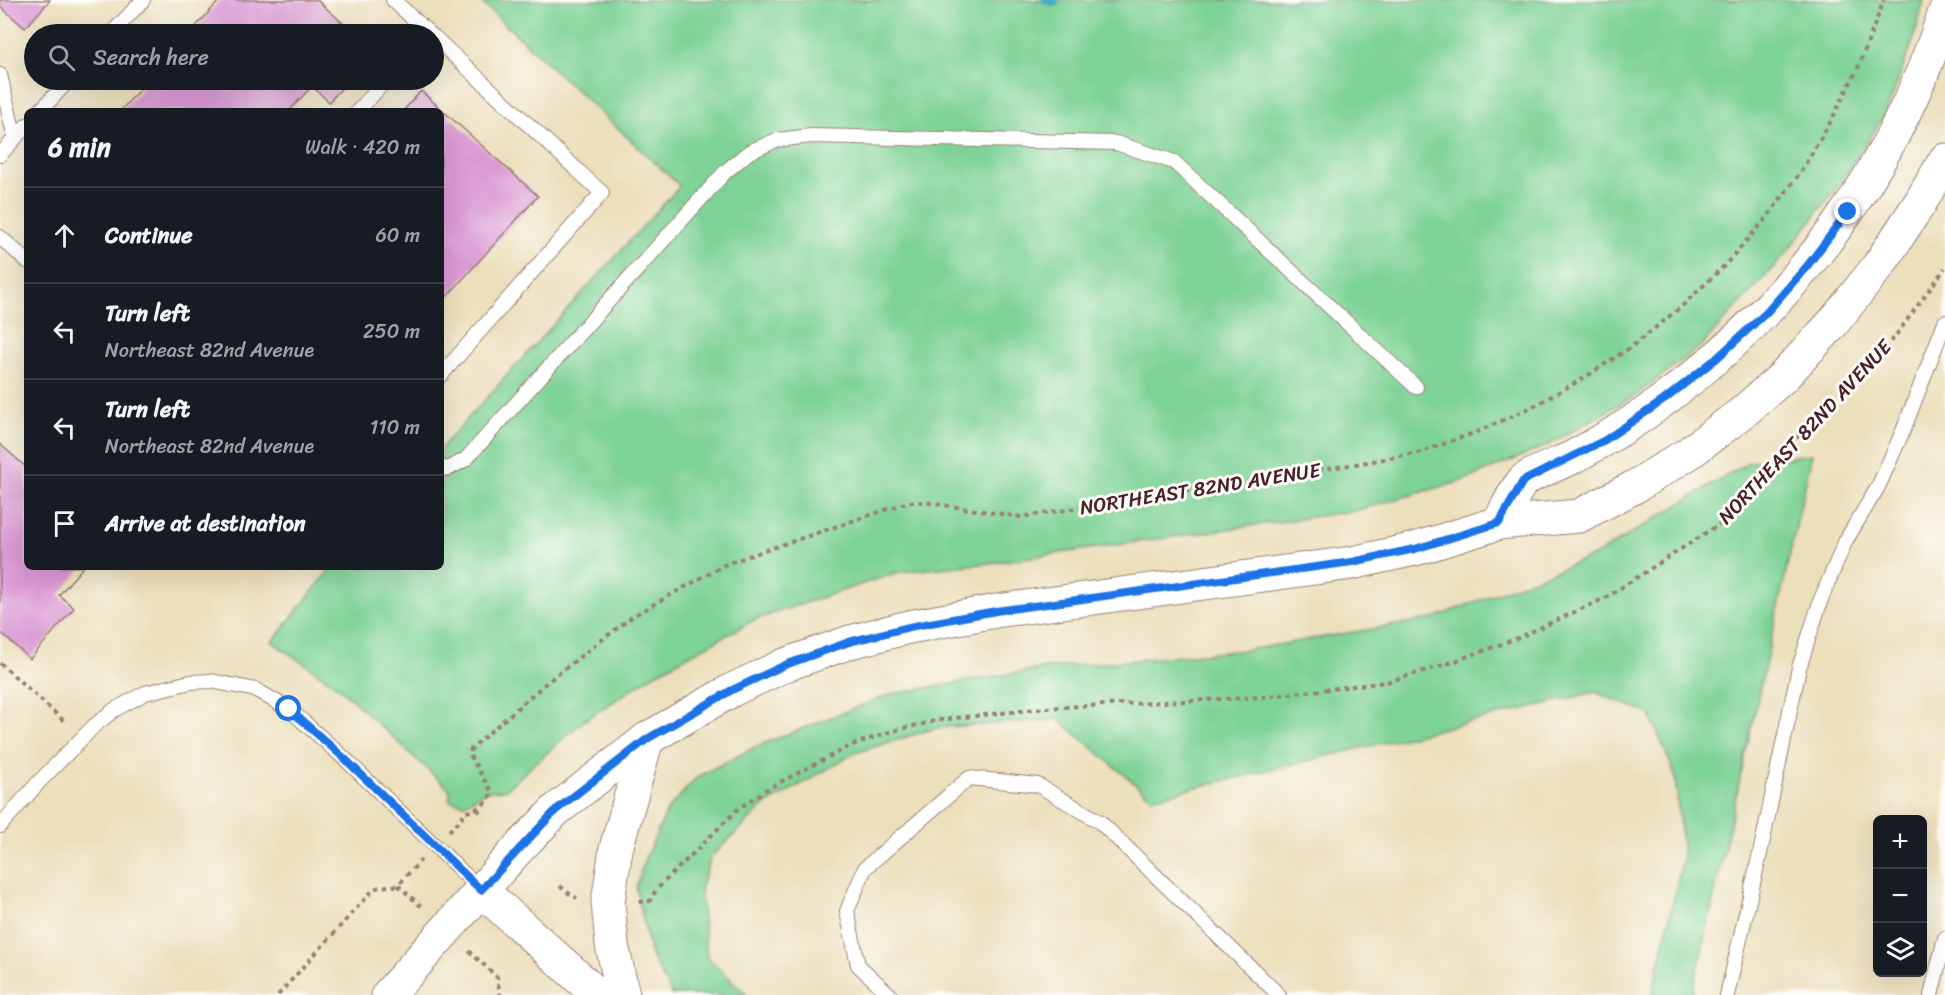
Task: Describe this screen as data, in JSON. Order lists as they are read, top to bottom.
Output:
{
  "streets": {
    "path": ["NORTHEAST 82ND AVENUE"]
  },
  "page": {
    "search": "Search here",
    "heading": ["6 min", "Walk · 420 m"],
    "list": [
      ["Continue", "60 m"],
      ["Turn left", "Northeast 82nd Avenue", "250 m"],
      ["Turn left", "Northeast 82nd Avenue", "110 m"],
      "Arrive at destination"
    ],
    "map_buttons": ["+", "−"]
  }
}
